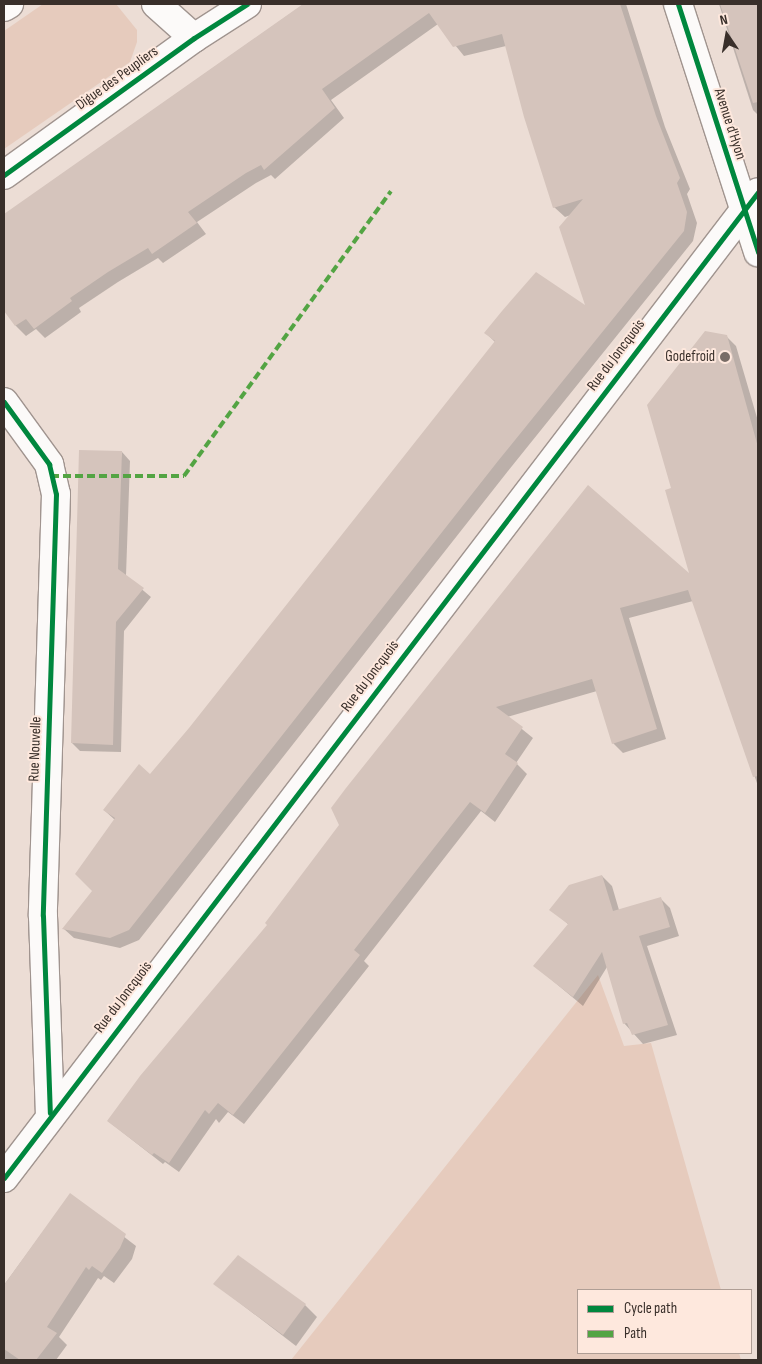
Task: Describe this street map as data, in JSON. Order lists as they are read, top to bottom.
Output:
{
  "streets": {
    "street": [
      "Digue des Peupliers",
      "Avenue d'Hyon",
      "Rue du Joncquois",
      "Rue Nouvelle"
    ]
  },
  "crossings": [
    ["Avenue d'Hyon", "Rue du Joncquois"],
    ["Rue du Joncquois", "Rue Nouvelle"]
  ],
  "places": ["Godefroid"],
  "legend": ["Cycle path", "Path"],
  "north": "top"
}
